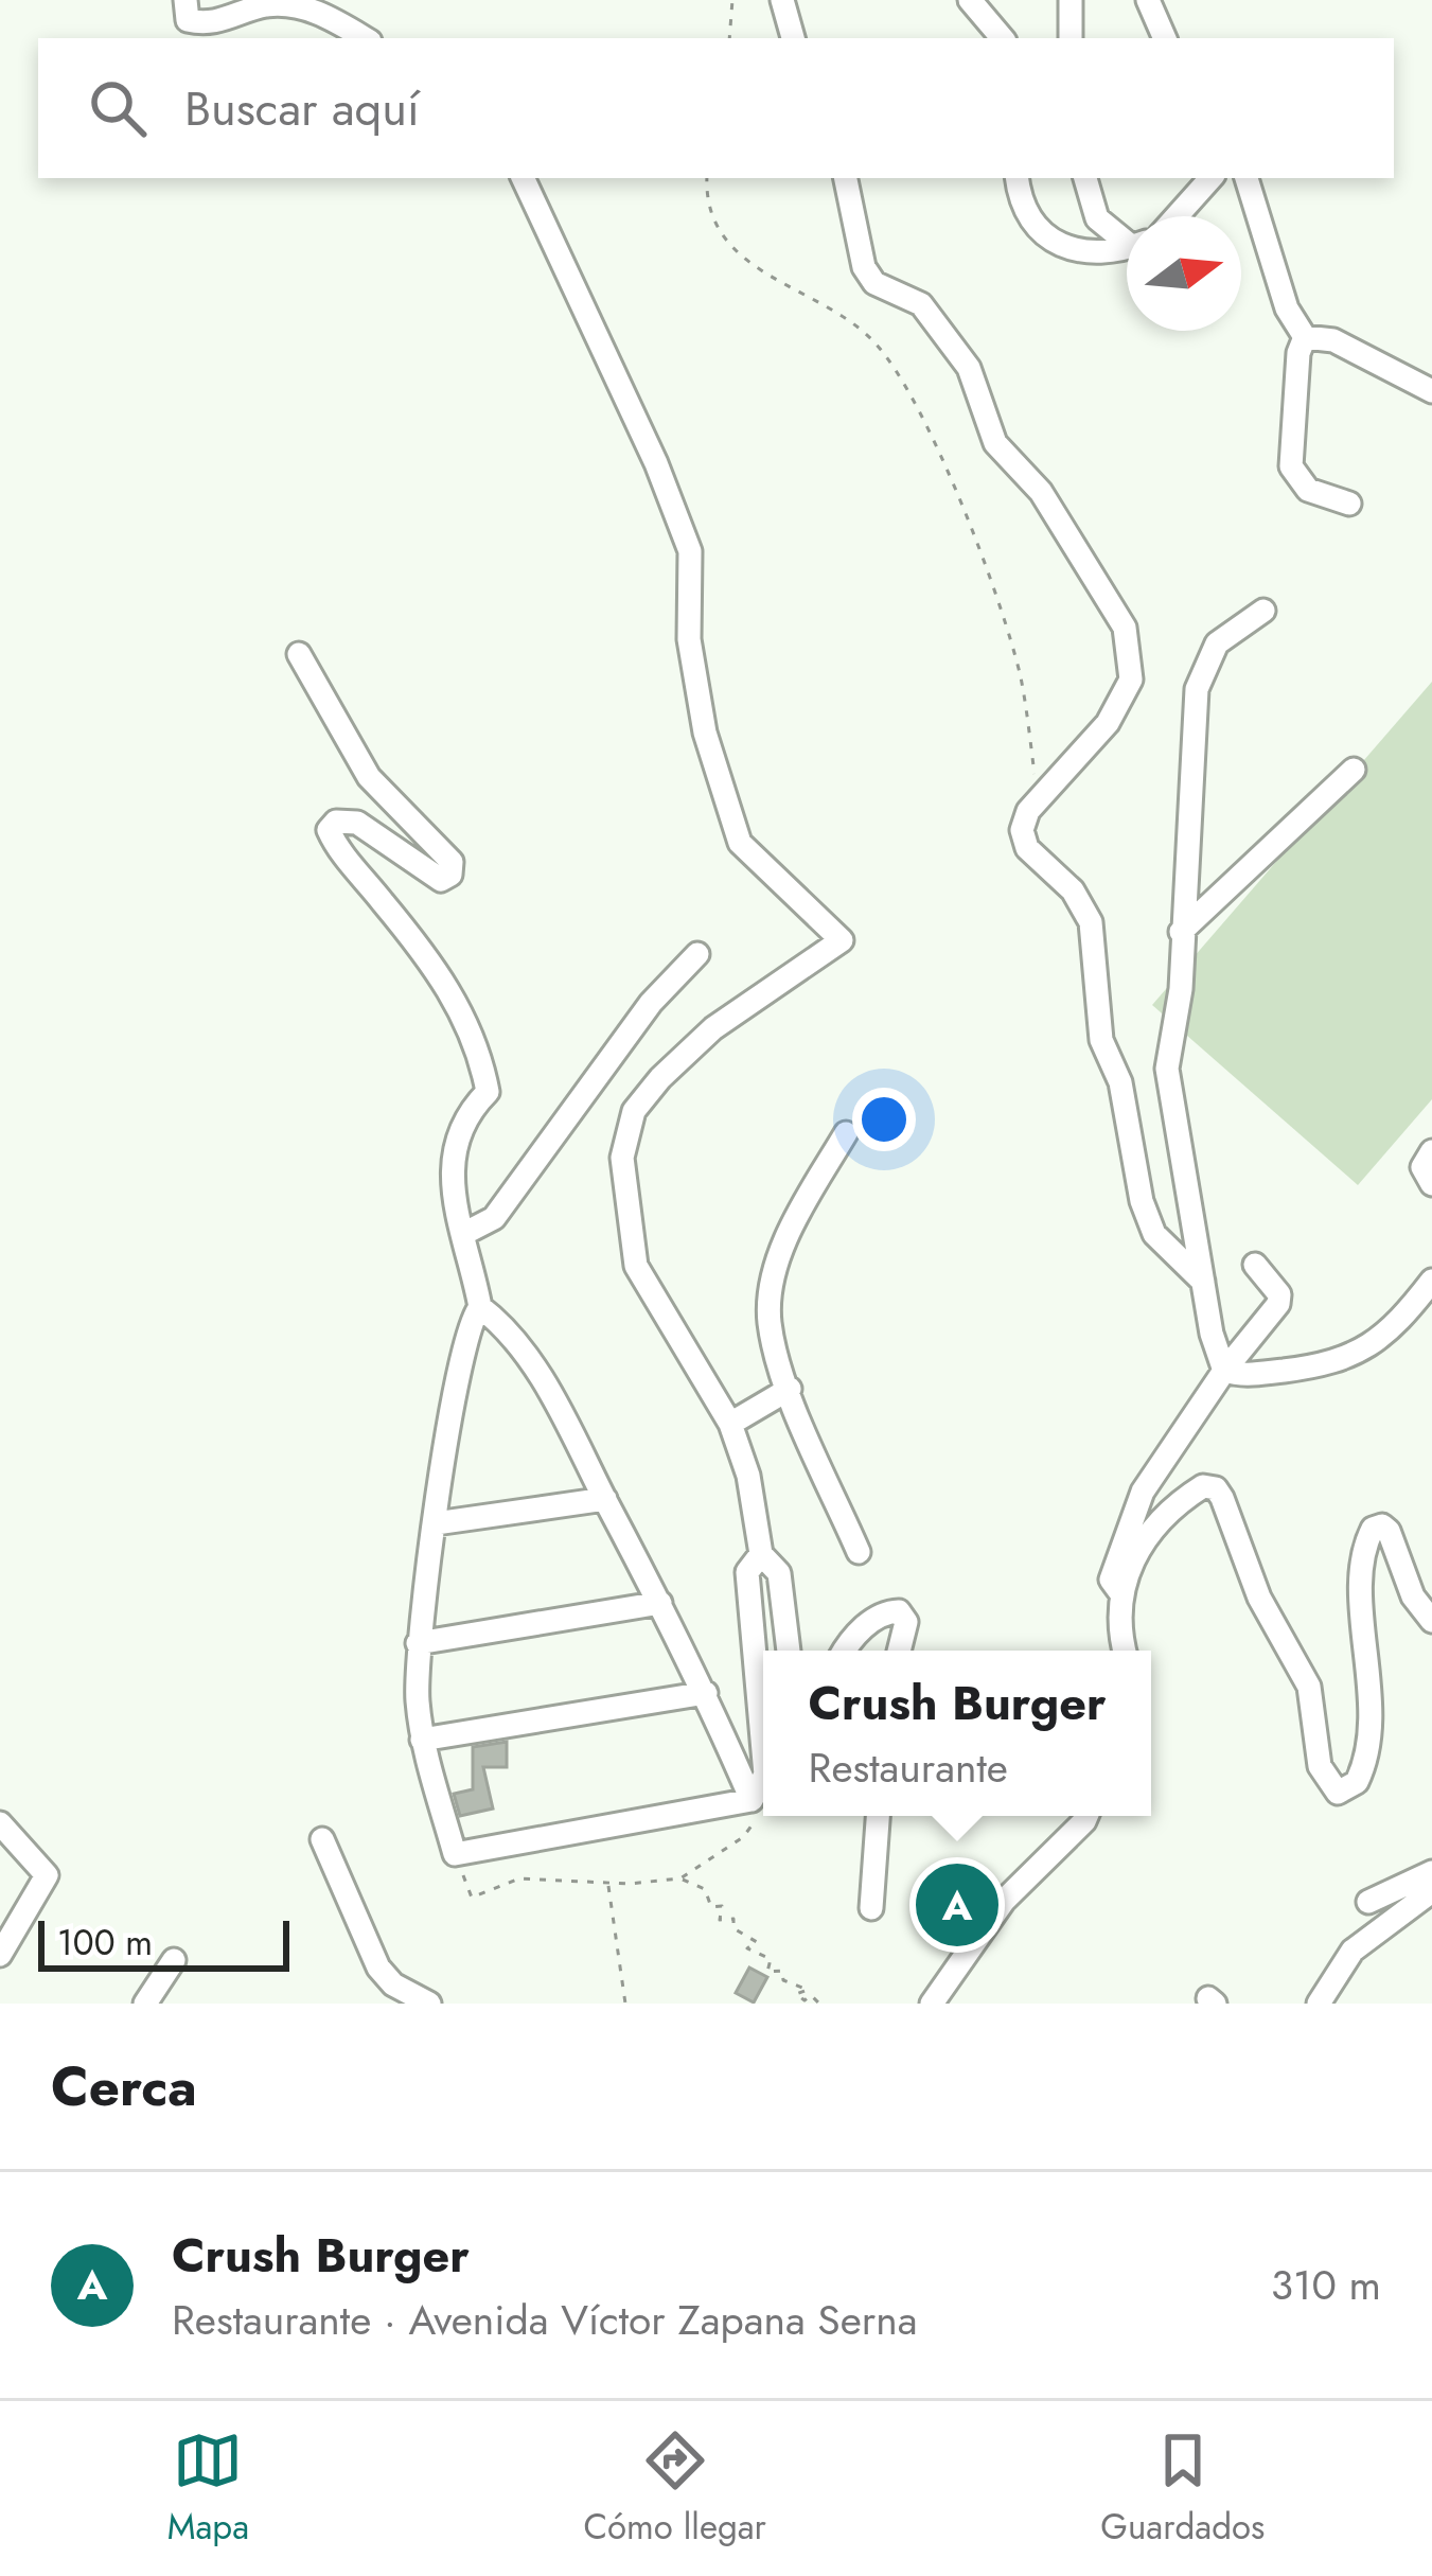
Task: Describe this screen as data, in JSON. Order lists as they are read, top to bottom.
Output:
{
  "scale_bar": "100 m",
  "north": "right",
  "page": {
    "search": "Buscar aquí",
    "popup": ["Crush Burger", "Restaurante"],
    "pins": "A",
    "scale": "100 m",
    "heading": "Cerca",
    "list": [
      {
        "mark": "A",
        "name": "Crush Burger",
        "note": "Restaurante · Avenida Víctor Zapana Serna",
        "value": "310 m"
      }
    ],
    "nav": ["Mapa", "Cómo llegar", "Guardados"]
  }
}
